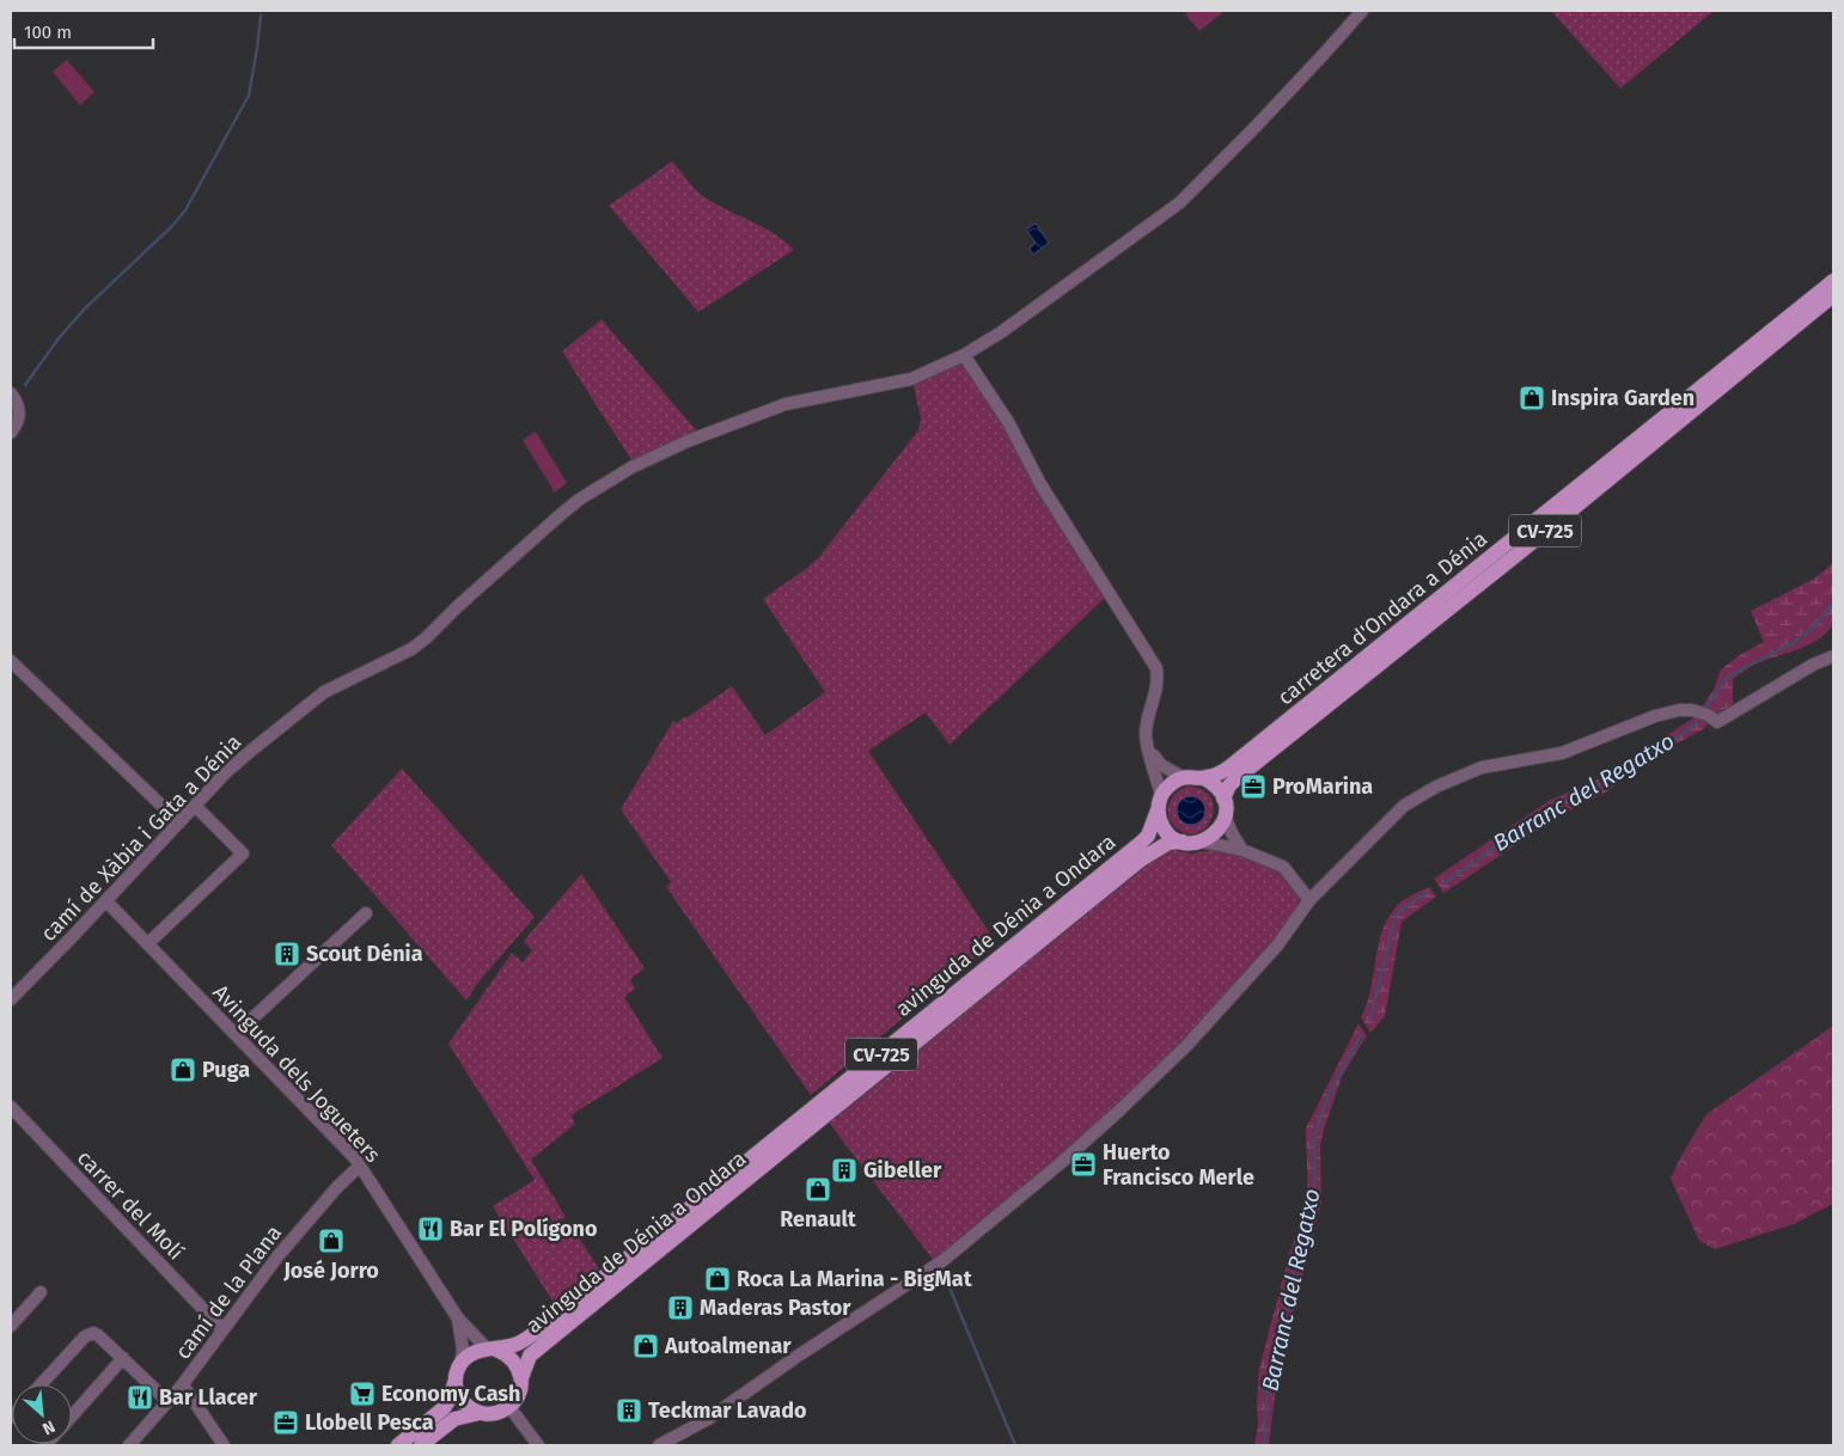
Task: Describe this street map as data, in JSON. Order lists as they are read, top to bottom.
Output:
{
  "streets": {
    "main road": ["CV-725", "carretera d'Ondara a Dénia", "avinguda de Dénia a Ondara"],
    "street": [
      "camí de Xàbia i Gata a Dénia",
      "Avinguda dels Jogueters",
      "carrer del Molí",
      "camí de la Plana"
    ]
  },
  "crossings": [
    ["CV-725", "carretera d'Ondara a Dénia"],
    ["CV-725", "avinguda de Dénia a Ondara"],
    ["CV-725", "Avinguda dels Jogueters"],
    ["carretera d'Ondara a Dénia", "avinguda de Dénia a Ondara"],
    ["camí de Xàbia i Gata a Dénia", "Avinguda dels Jogueters"],
    ["avinguda de Dénia a Ondara", "Avinguda dels Jogueters"],
    ["Avinguda dels Jogueters", "camí de la Plana"],
    ["carrer del Molí", "camí de la Plana"]
  ],
  "water": ["Barranc del Regatxo"],
  "places": {
    "shop": [
      "Inspira Garden",
      "Puga",
      "Renault",
      "José Jorro",
      "Roca La Marina - BigMat",
      "Autoalmenar"
    ],
    "office": ["ProMarina", "Huerto Francisco Merle", "Llobell Pesca"],
    "building": [
      "Scout Dénia",
      "Gibeller",
      "Maderas Pastor",
      "Teckmar Lavado"
    ],
    "restaurant": ["Bar El Polígono", "Bar Llacer"],
    "supermarket": ["Economy Cash"]
  },
  "scale_bar": "100 m",
  "north": "bottom right"
}
